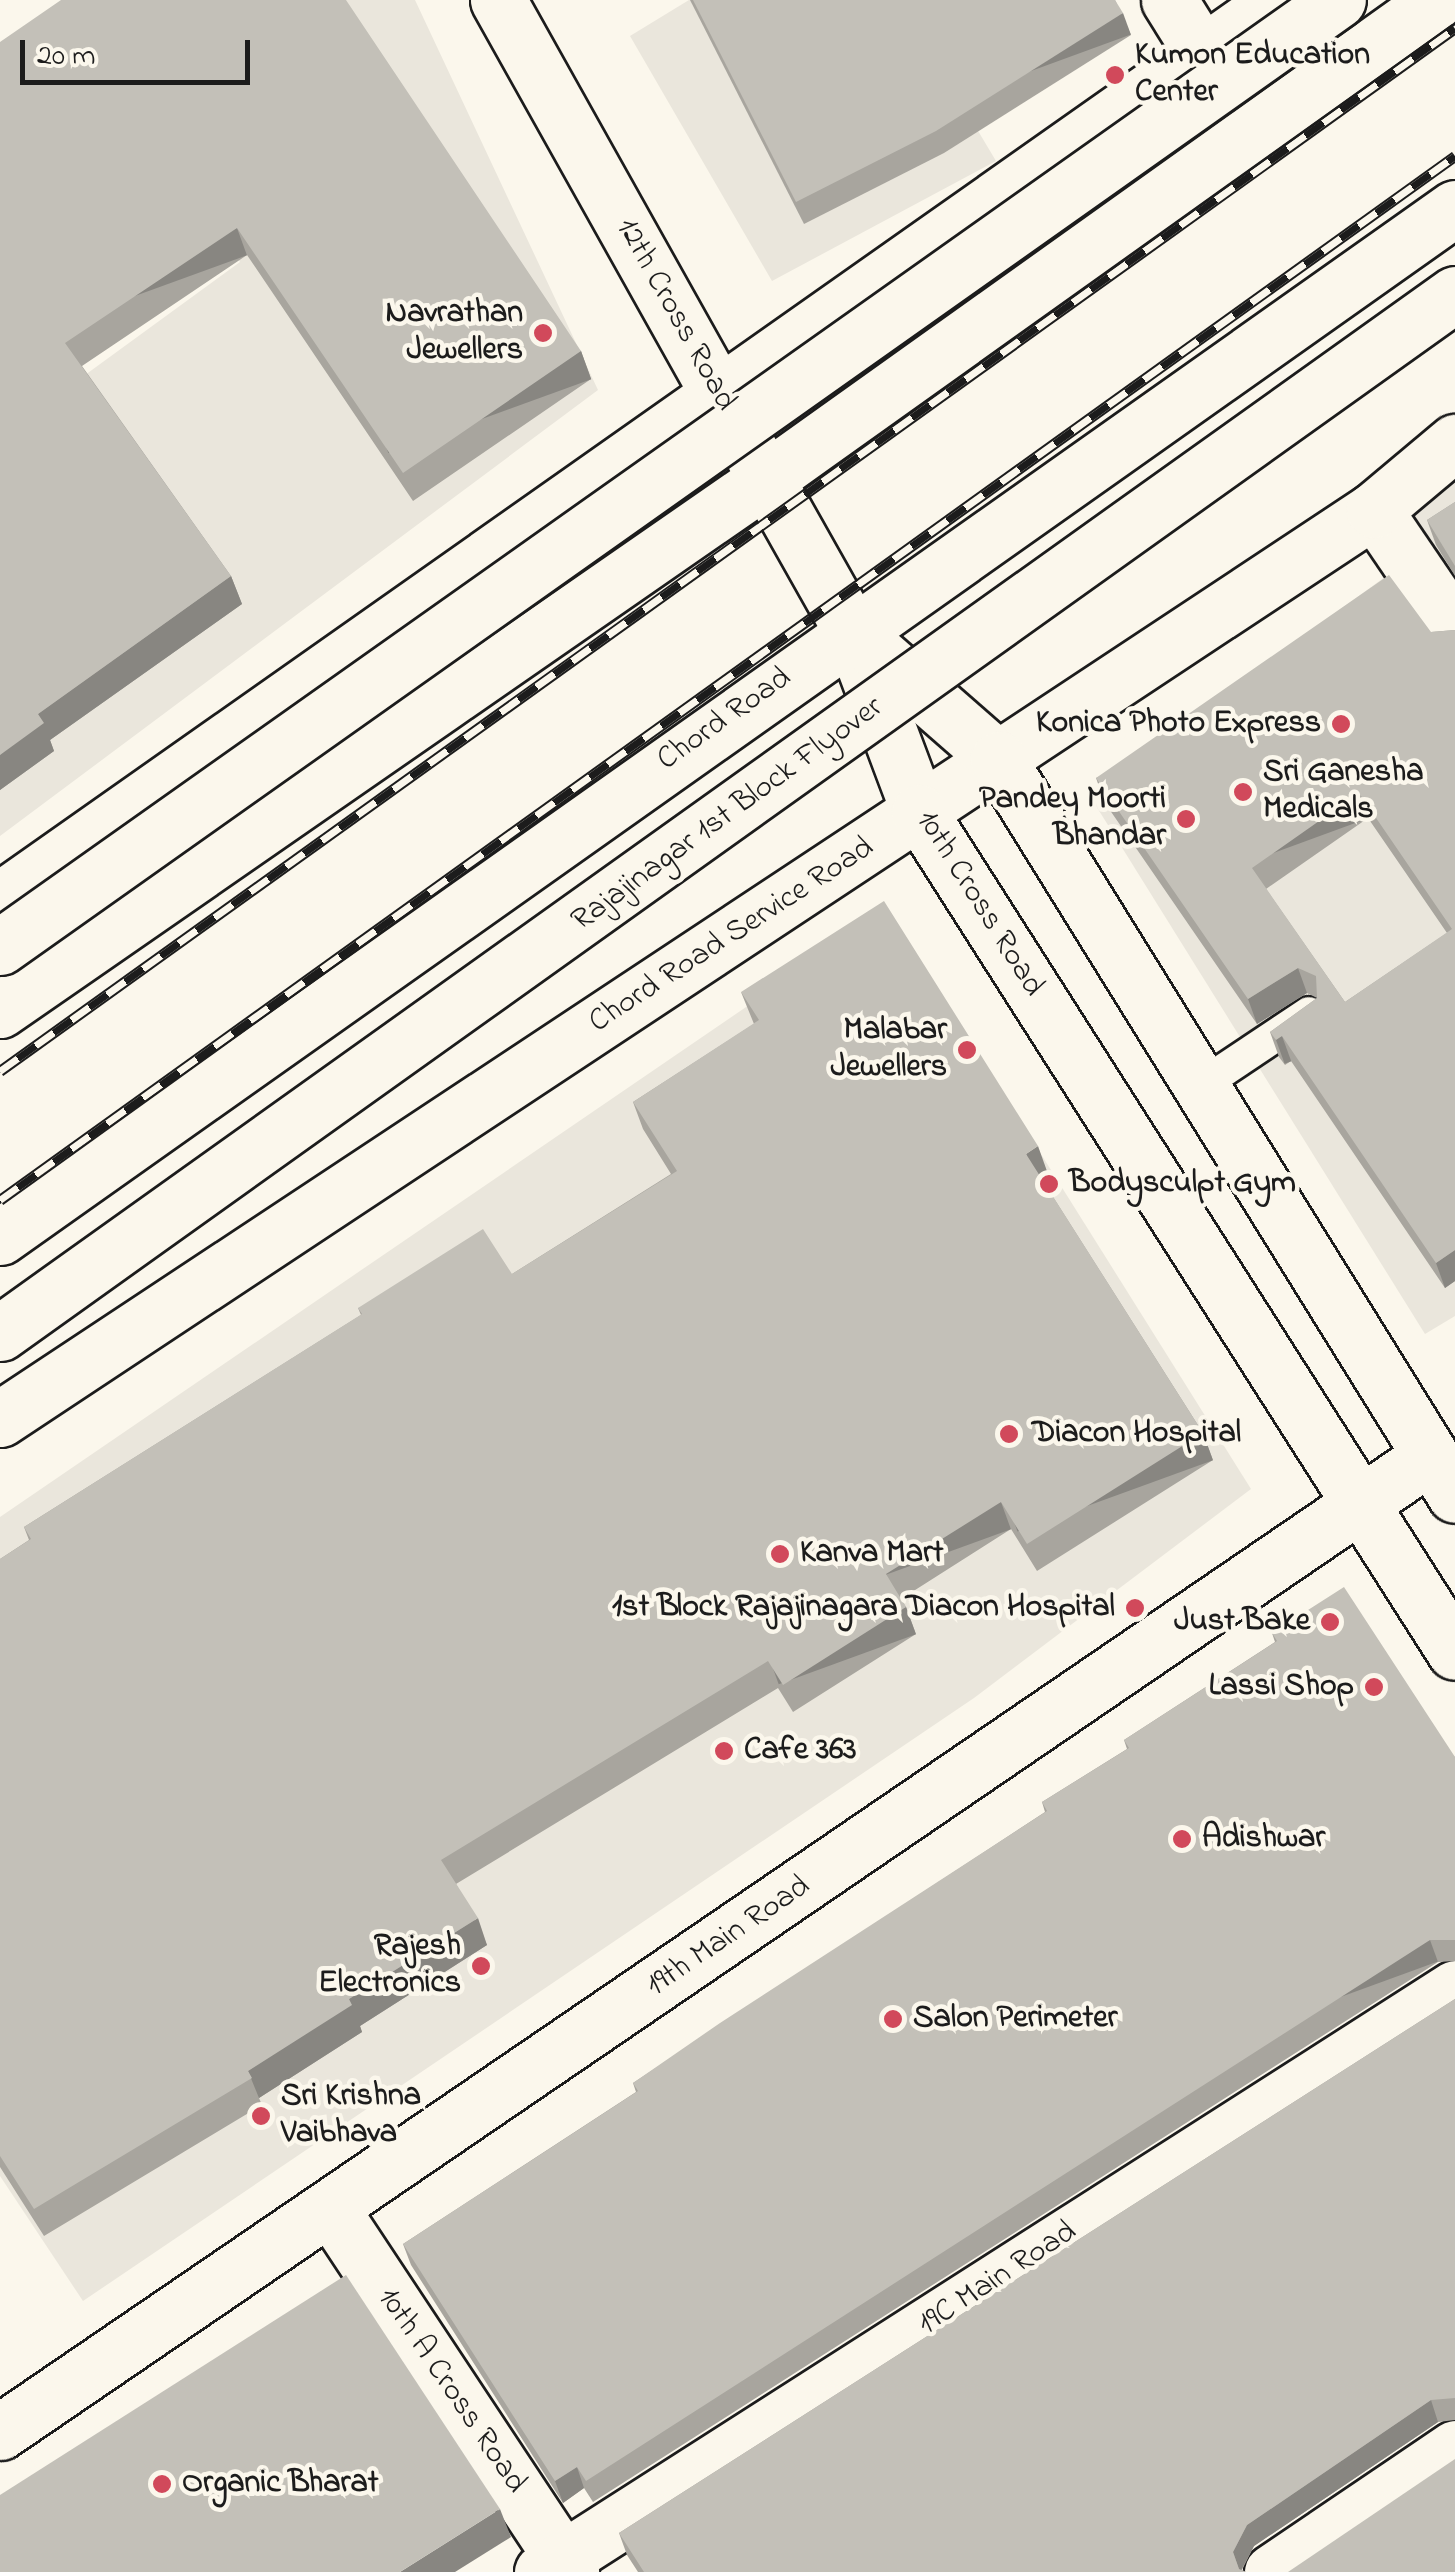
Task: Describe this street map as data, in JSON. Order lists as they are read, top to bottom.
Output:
{
  "streets": {
    "main road": [
      "12th Cross Road",
      "Chord Road",
      "Rajajinagar 1st Block Flyover",
      "10th Cross Road",
      "Chord Road Service Road",
      "19th Main Road",
      "19C Main Road",
      "10th A Cross Road"
    ]
  },
  "crossings": [
    ["12th Cross Road", "Chord Road"],
    ["12th Cross Road", "10th Cross Road"],
    ["Chord Road", "10th Cross Road"],
    ["10th Cross Road", "Chord Road Service Road"],
    ["10th Cross Road", "19th Main Road"],
    ["19th Main Road", "10th A Cross Road"],
    ["19C Main Road", "10th A Cross Road"]
  ],
  "places": [
    "Kumon Education Center",
    "Navrathan Jewellers",
    "Konica Photo Express",
    "Sri Ganesha Medicals",
    "Pandey Moorti Bhandar",
    "Malabar Jewellers",
    "Bodysculpt Gym",
    "Diacon Hospital",
    "Kanva Mart",
    "1st Block Rajajinagara Diacon Hospital",
    "Just Bake",
    "Lassi Shop",
    "Cafe 363",
    "Adishwar",
    "Rajesh Electronics",
    "Salon Perimeter",
    "Sri Krishna Vaibhava",
    "Organic Bharat"
  ],
  "scale_bar": "20 m"
}
